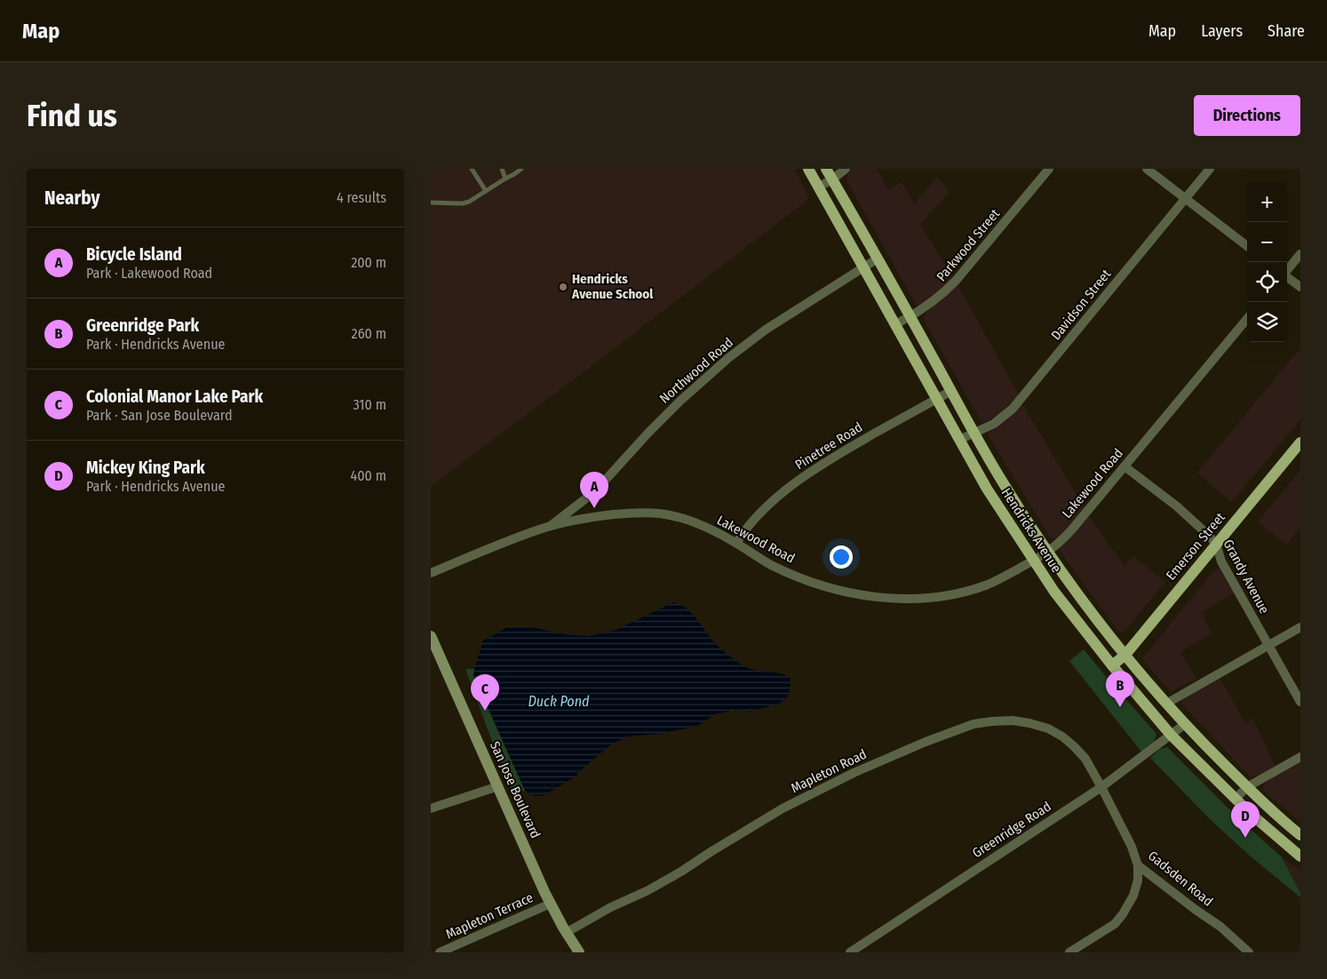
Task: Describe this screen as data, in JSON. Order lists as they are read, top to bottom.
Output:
{
  "streets": {
    "main road": ["Hendricks Avenue", "Emerson Street"],
    "street": [
      "Parkwood Street",
      "Davidson Street",
      "Northwood Road",
      "Pinetree Road",
      "Lakewood Road",
      "Grandy Avenue",
      "Mapleton Road",
      "San Jose Boulevard",
      "Greenridge Road",
      "Gadsden Road",
      "Mapleton Terrace"
    ]
  },
  "crossings": [
    ["Parkwood Street", "Hendricks Avenue"],
    ["Davidson Street", "Hendricks Avenue"],
    ["Northwood Road", "Lakewood Road"],
    ["Northwood Road", "Hendricks Avenue"],
    ["Pinetree Road", "Lakewood Road"],
    ["Pinetree Road", "Hendricks Avenue"],
    ["Lakewood Road", "Hendricks Avenue"],
    ["Lakewood Road", "Grandy Avenue"],
    ["Hendricks Avenue", "Emerson Street"],
    ["Hendricks Avenue", "Greenridge Road"],
    ["Emerson Street", "Grandy Avenue"],
    ["Mapleton Road", "San Jose Boulevard"],
    ["Mapleton Road", "Greenridge Road"],
    ["Mapleton Road", "Gadsden Road"],
    ["San Jose Boulevard", "Mapleton Terrace"],
    ["Greenridge Road", "Gadsden Road"]
  ],
  "water": ["Duck Pond"],
  "places": ["Hendricks Avenue School"],
  "page": {
    "header": "Map",
    "nav": ["Map", "Layers", "Share"],
    "buttons": "Directions",
    "title": "Find us",
    "heading": ["Nearby", "4 results"],
    "map_buttons": ["+", "−"],
    "list": [
      {
        "mark": "A",
        "name": "Bicycle Island",
        "note": "Park · Lakewood Road",
        "value": "200 m"
      },
      {
        "mark": "B",
        "name": "Greenridge Park",
        "note": "Park · Hendricks Avenue",
        "value": "260 m"
      },
      {
        "mark": "C",
        "name": "Colonial Manor Lake Park",
        "note": "Park · San Jose Boulevard",
        "value": "310 m"
      },
      {
        "mark": "D",
        "name": "Mickey King Park",
        "note": "Park · Hendricks Avenue",
        "value": "400 m"
      }
    ],
    "pins": [
      "A",
      "B",
      "C",
      "D"
    ]
  }
}
